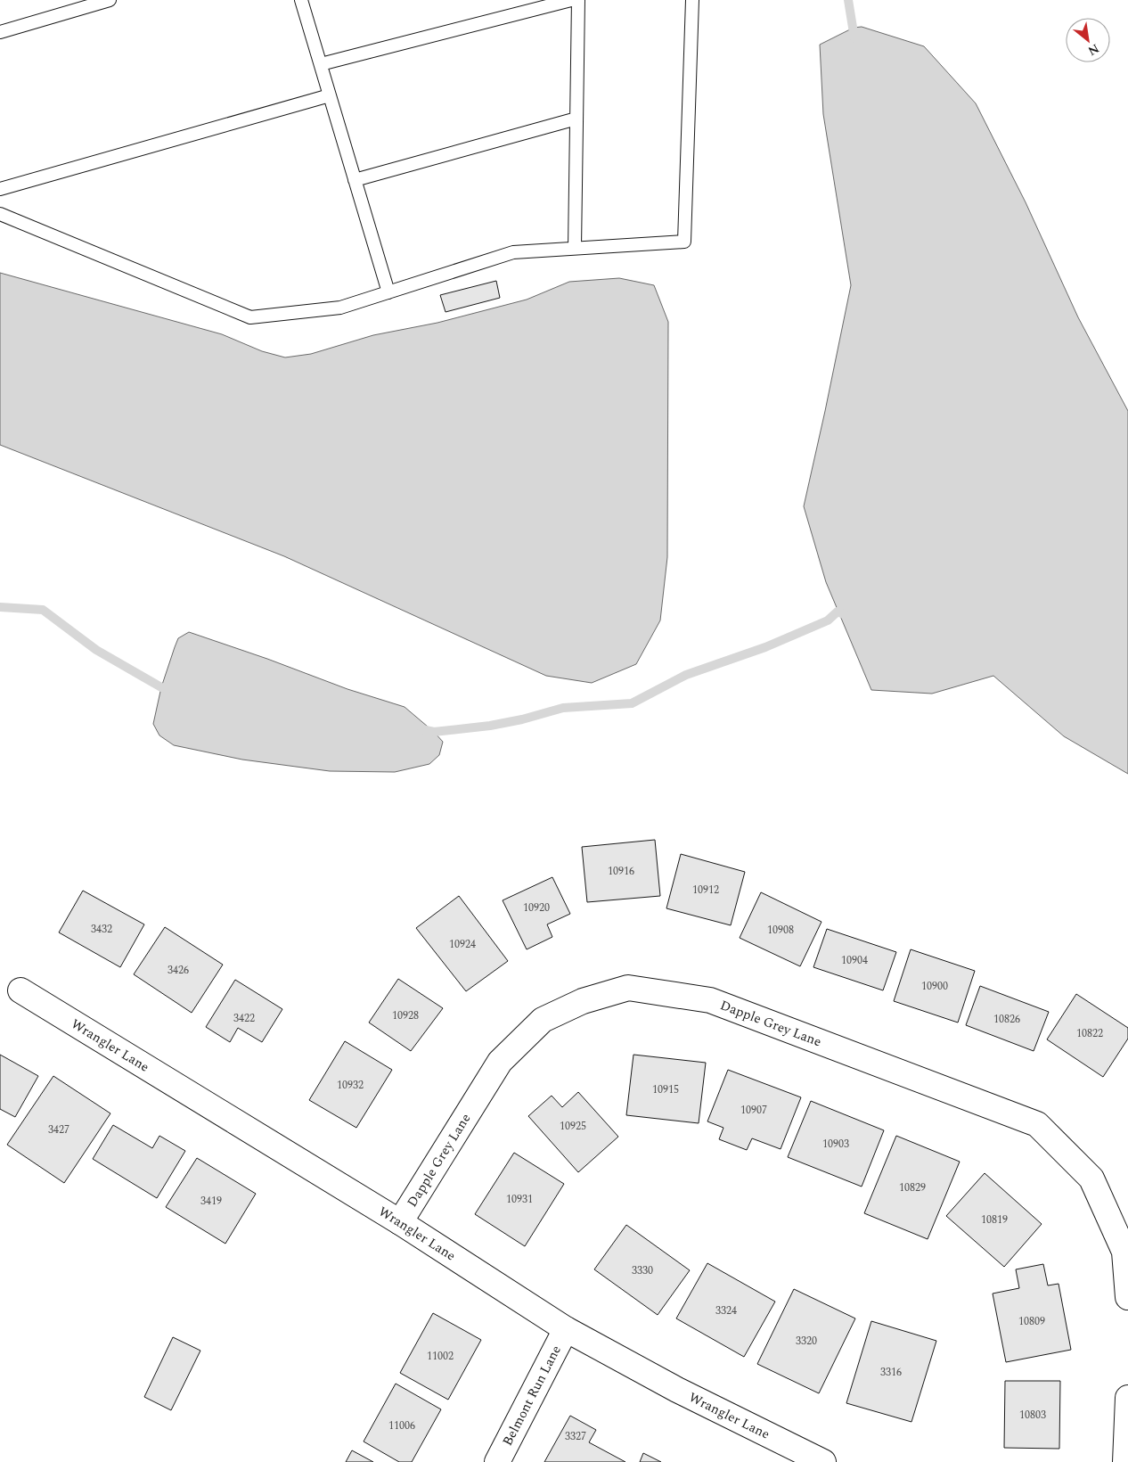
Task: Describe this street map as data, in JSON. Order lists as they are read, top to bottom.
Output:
{
  "streets": {
    "street": ["Dapple Grey Lane", "Wrangler Lane", "Belmont Run Lane"]
  },
  "crossings": [
    ["Dapple Grey Lane", "Wrangler Lane"],
    ["Wrangler Lane", "Belmont Run Lane"]
  ],
  "house_numbers": [
    "10916",
    "10912",
    "10920",
    "3432",
    "10908",
    "10924",
    "10904",
    "3426",
    "10900",
    "10928",
    "3422",
    "10826",
    "10822",
    "10932",
    "10915",
    "10907",
    "10925",
    "3427",
    "10903",
    "10829",
    "10931",
    "3419",
    "10819",
    "3330",
    "3324",
    "10809",
    "3320",
    "11002",
    "3316",
    "10803",
    "11006",
    "3327"
  ],
  "north": "bottom right"
}
